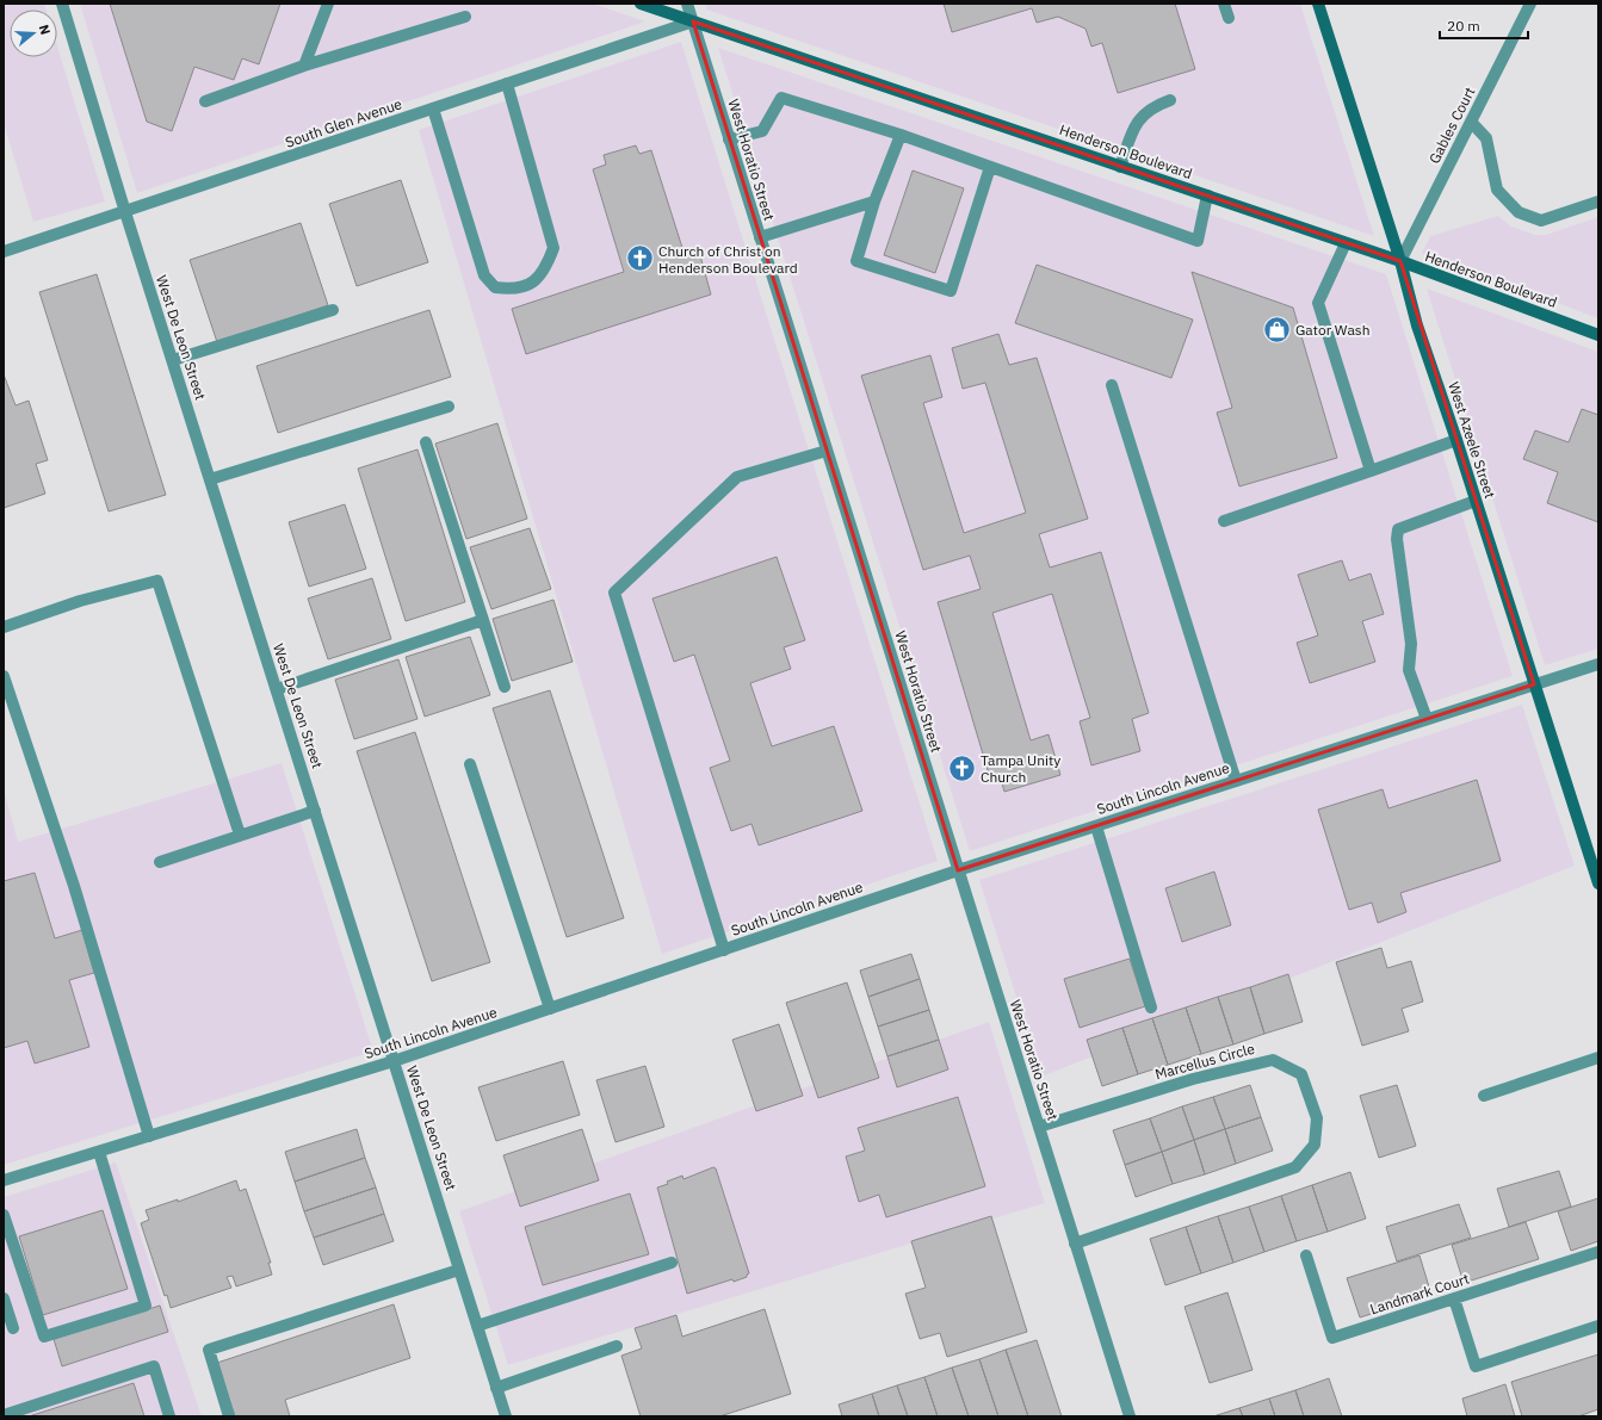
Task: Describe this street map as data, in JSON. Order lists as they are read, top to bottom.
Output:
{
  "streets": {
    "main road": ["Henderson Boulevard", "West Azeele Street"],
    "street": [
      "South Glen Avenue",
      "Gables Court",
      "West Horatio Street",
      "West De Leon Street",
      "South Lincoln Avenue",
      "Marcellus Circle",
      "Landmark Court"
    ]
  },
  "crossings": [
    ["South Glen Avenue", "Henderson Boulevard"],
    ["South Glen Avenue", "West Horatio Street"],
    ["South Glen Avenue", "West De Leon Street"],
    ["Gables Court", "Henderson Boulevard"],
    ["Gables Court", "West Azeele Street"],
    ["Henderson Boulevard", "West Horatio Street"],
    ["Henderson Boulevard", "West Azeele Street"],
    ["West Horatio Street", "South Lincoln Avenue"],
    ["West Horatio Street", "Marcellus Circle"],
    ["West De Leon Street", "South Lincoln Avenue"],
    ["West Azeele Street", "South Lincoln Avenue"]
  ],
  "places": {
    "church": ["Church of Christ on Henderson Boulevard", "Tampa Unity Church"],
    "shop": ["Gator Wash"]
  },
  "scale_bar": "20 m",
  "north": "right"
}
